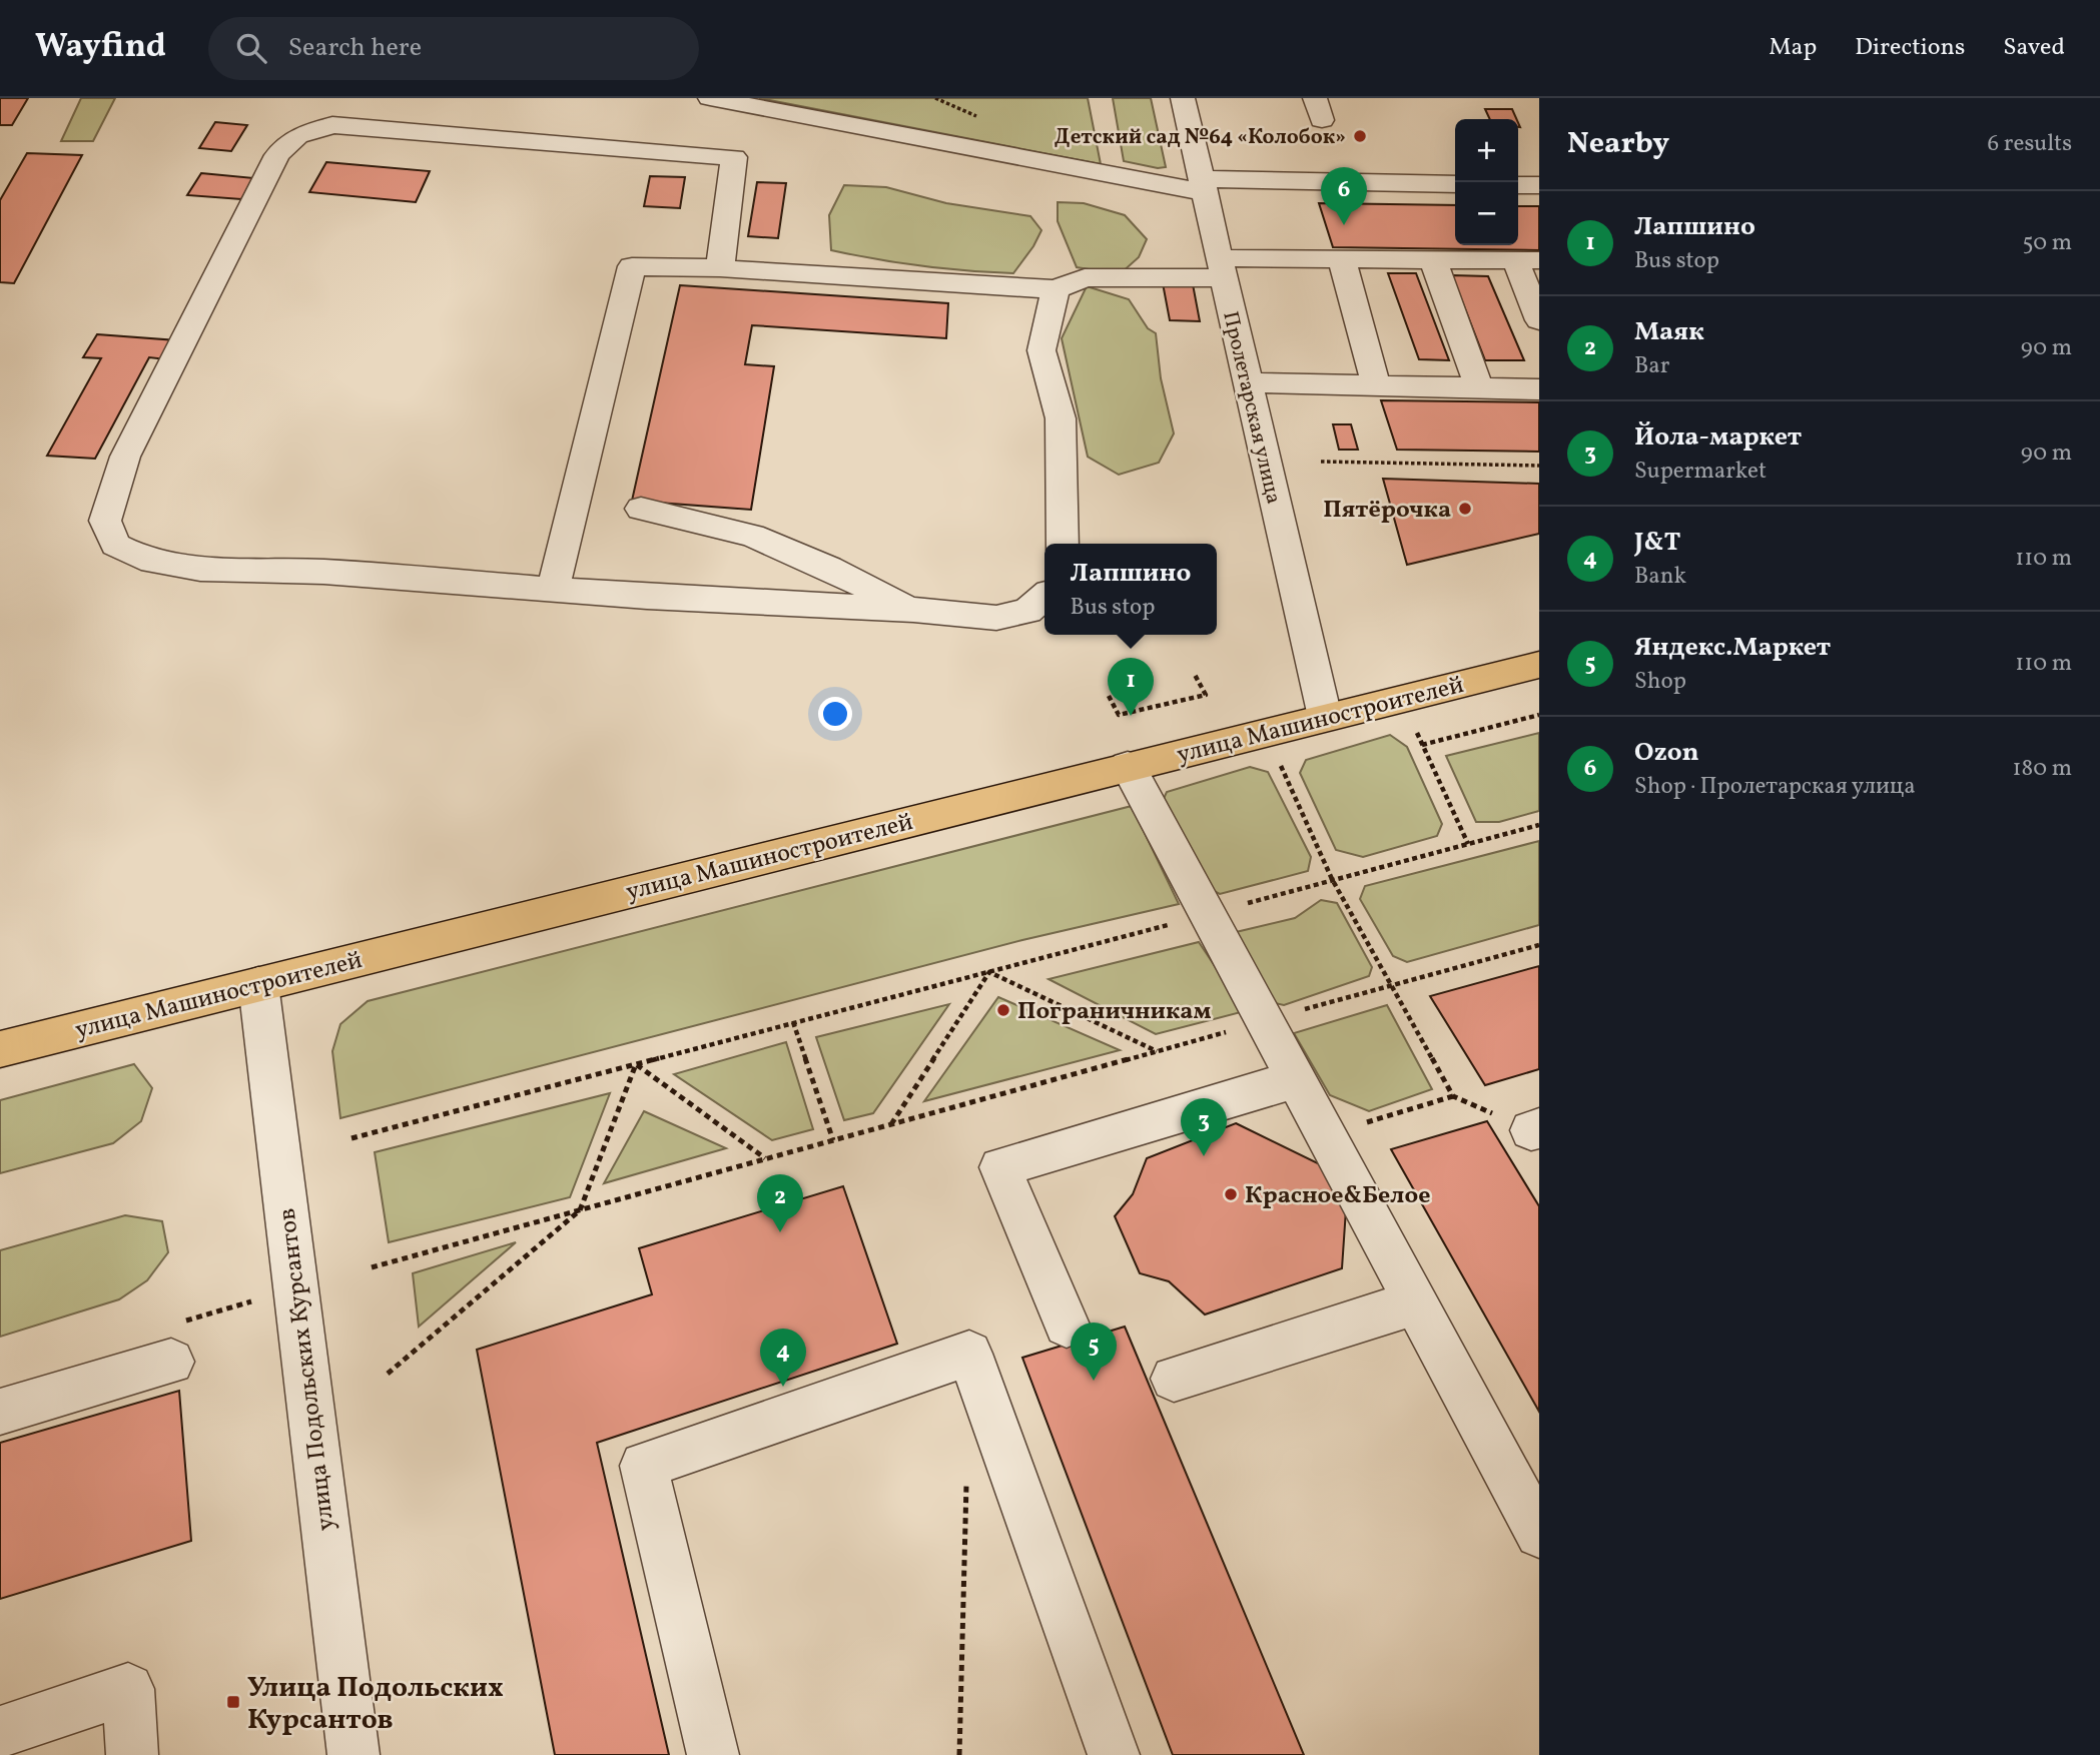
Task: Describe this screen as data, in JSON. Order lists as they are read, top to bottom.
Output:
{
  "streets": {
    "main road": ["улица Машиностроителей"],
    "street": ["Пролетарская улица", "улица Подольских Курсантов"]
  },
  "crossings": [
    ["Пролетарская улица", "улица Машиностроителей"],
    ["улица Машиностроителей", "улица Подольских Курсантов"]
  ],
  "places": {
    "other": [
      "Детский сад №64 «Колобок»",
      "Пятёрочка",
      "Пограничникам",
      "Красное&Белое"
    ],
    "transit": ["Улица Подольских Курсантов"]
  },
  "page": {
    "header": "Wayfind",
    "search": "Search here",
    "nav": ["Map", "Directions", "Saved"],
    "heading": ["Nearby", "6 results"],
    "map_buttons": ["+", "−"],
    "pins": [
      "6",
      "1",
      "3",
      "2",
      "5",
      "4"
    ],
    "list": [
      {
        "mark": "1",
        "name": "Лапшино",
        "note": "Bus stop",
        "value": "50 m"
      },
      {
        "mark": "2",
        "name": "Маяк",
        "note": "Bar",
        "value": "90 m"
      },
      {
        "mark": "3",
        "name": "Йола-маркет",
        "note": "Supermarket",
        "value": "90 m"
      },
      {
        "mark": "4",
        "name": "J&T",
        "note": "Bank",
        "value": "110 m"
      },
      {
        "mark": "5",
        "name": "Яндекс.Маркет",
        "note": "Shop",
        "value": "110 m"
      },
      {
        "mark": "6",
        "name": "Ozon",
        "note": "Shop · Пролетарская улица",
        "value": "180 m"
      }
    ],
    "popup": ["Лапшино", "Bus stop"]
  }
}
